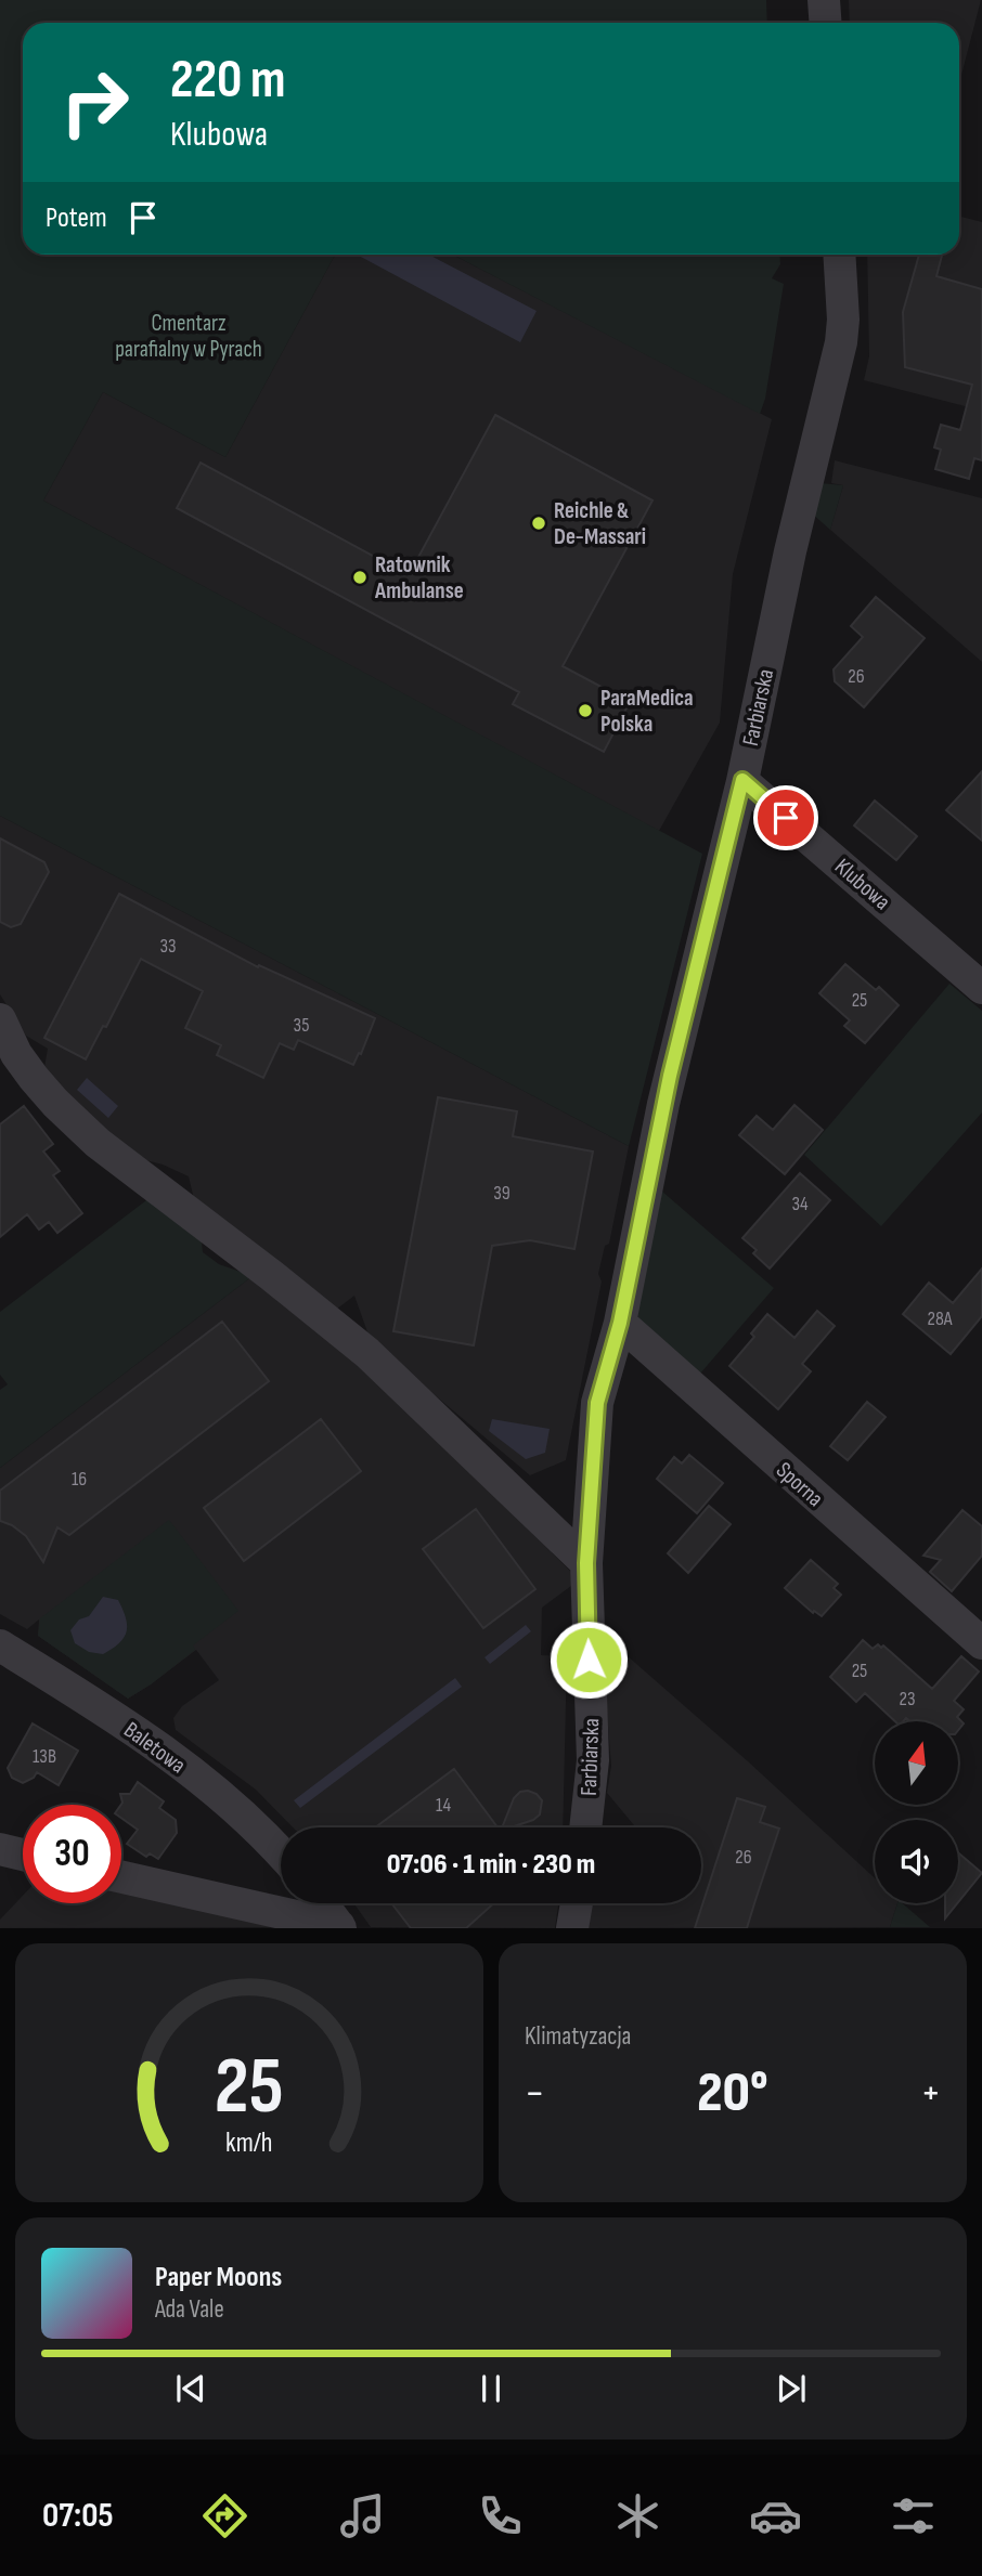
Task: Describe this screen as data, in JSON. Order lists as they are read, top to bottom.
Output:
{
  "streets": {
    "street": [
      "Farbiarska",
      "Klubowa",
      "Sporna",
      "Baletowa"
    ]
  },
  "crossings": [
    ["Farbiarska", "Klubowa"],
    ["Farbiarska", "Sporna"]
  ],
  "parks": ["Cmentarz parafialny w Pyrach"],
  "places": ["Reichle & De-Massari", "Ratownik Ambulanse", "ParaMedica Polska"],
  "house_numbers": [
    "26",
    "33",
    "25",
    "35",
    "39",
    "34",
    "28A",
    "16",
    "25",
    "23",
    "13B",
    "14",
    "26"
  ],
  "north": "top",
  "page": {
    "turn": ["220 m", "Klubowa"],
    "then": "Potem",
    "limit": "30",
    "trip": "07:06 · 1 min · 230 m",
    "tile": "Klimatyzacja",
    "heat": ["−", "20°", "+"],
    "song": ["Paper Moons", "Ada Vale"],
    "tabs": "07:05",
    "gauge": ["25", "km/h"]
  }
}
